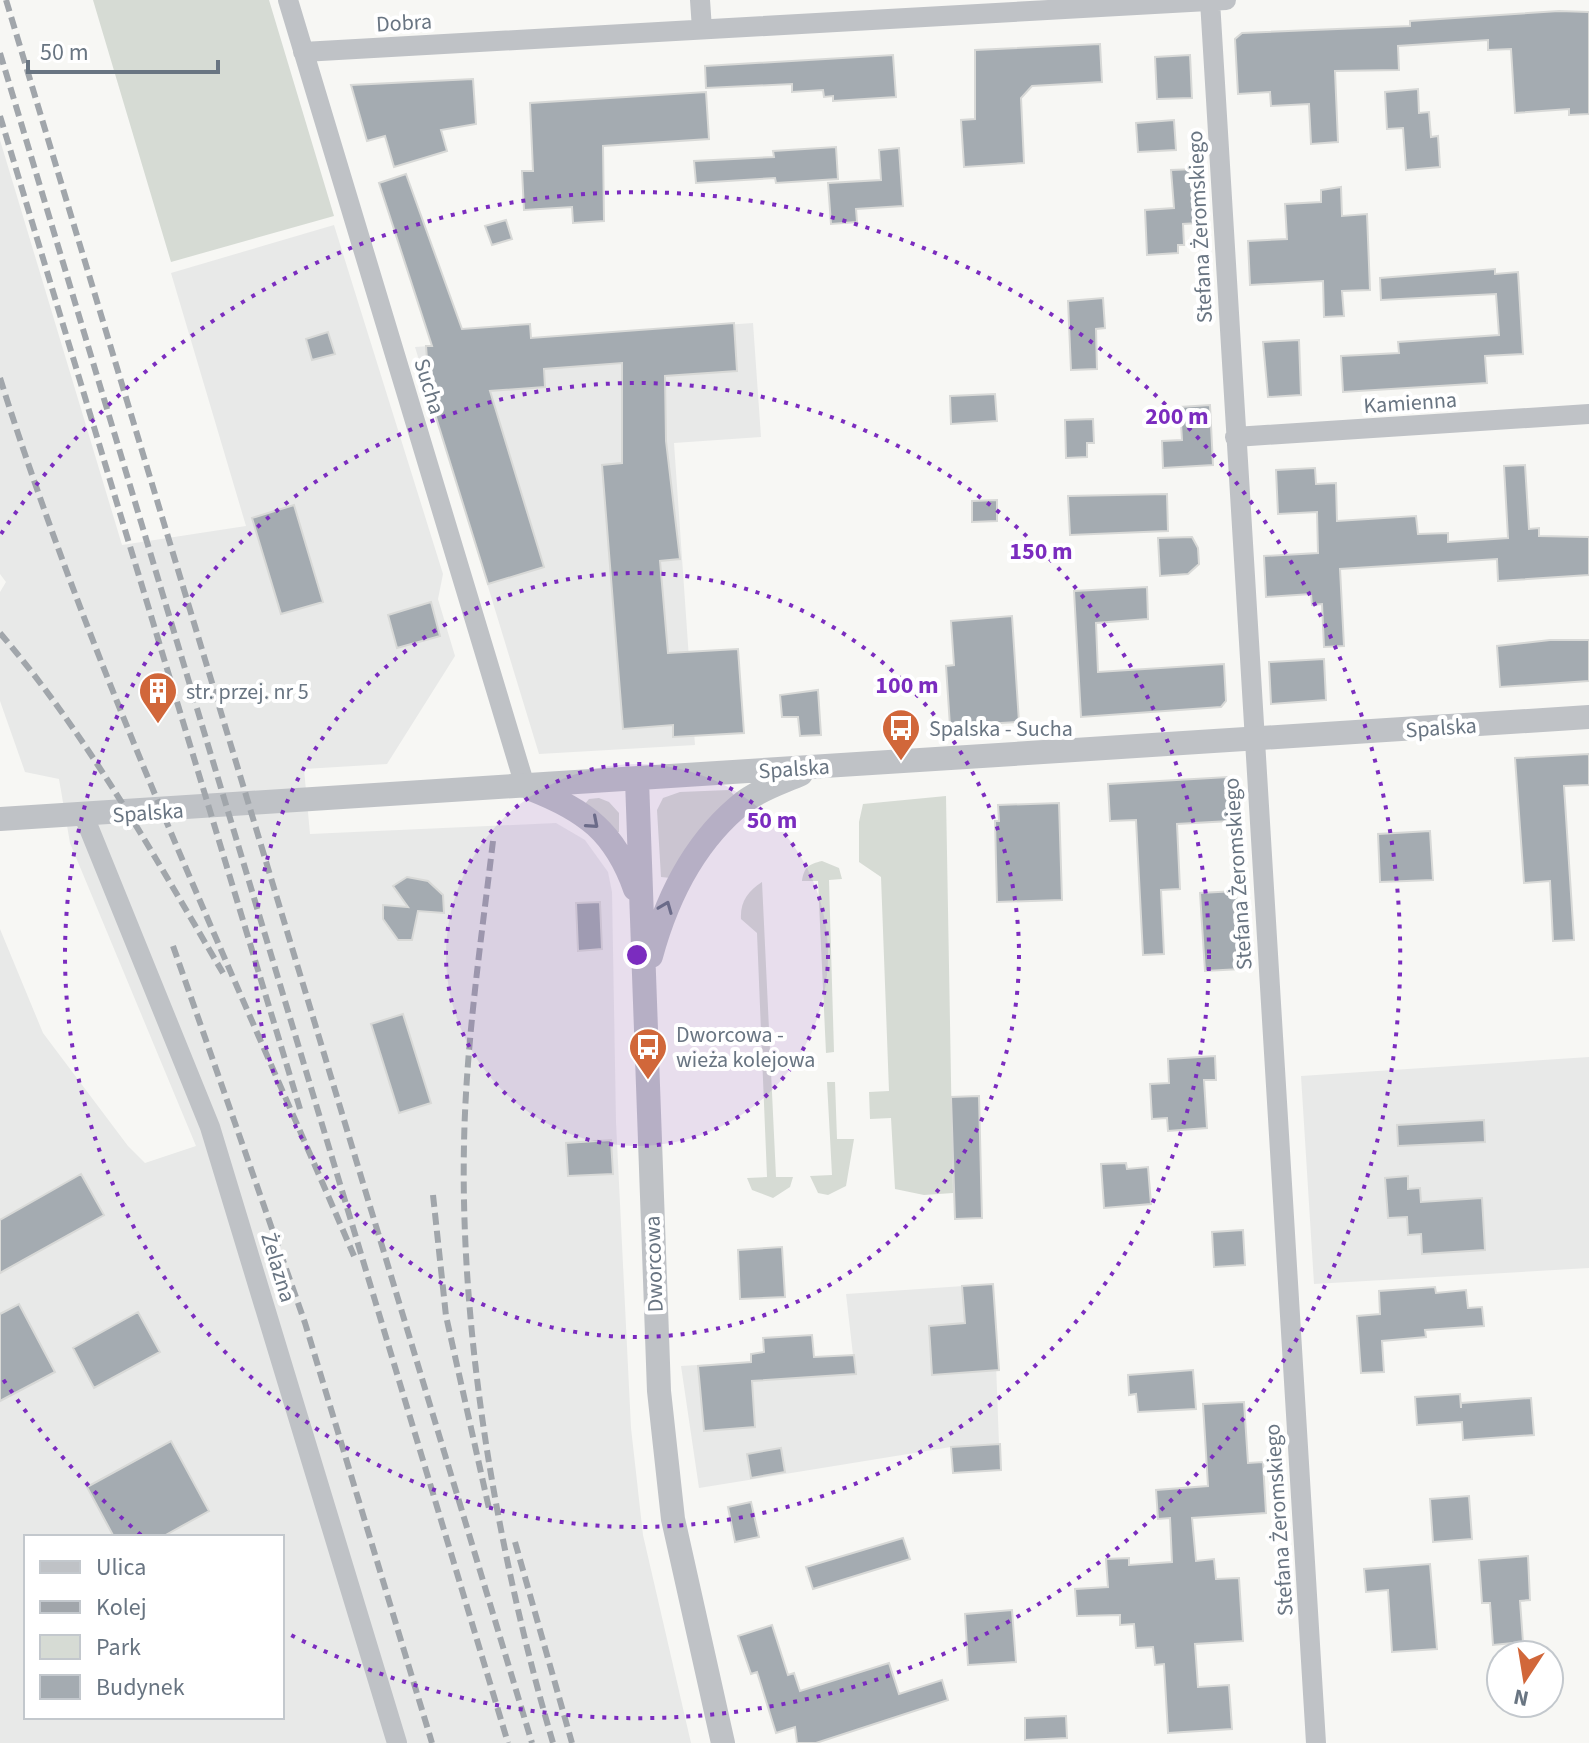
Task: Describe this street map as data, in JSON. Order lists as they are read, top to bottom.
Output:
{
  "streets": {
    "street": [
      "Dobra",
      "Stefana Żeromskiego",
      "Sucha",
      "Kamienna",
      "Spalska",
      "Dworcowa",
      "Żelazna"
    ]
  },
  "crossings": [
    ["Dobra", "Stefana Żeromskiego"],
    ["Dobra", "Sucha"],
    ["Stefana Żeromskiego", "Kamienna"],
    ["Stefana Żeromskiego", "Spalska"],
    ["Sucha", "Spalska"],
    ["Spalska", "Dworcowa"],
    ["Spalska", "Żelazna"]
  ],
  "places": {
    "building": ["str. przej. nr 5"],
    "bus stop": ["Spalska - Sucha", "Dworcowa - wieża kolejowa"]
  },
  "legend": [
    "Ulica",
    "Kolej",
    "Park",
    "Budynek"
  ],
  "scale_bar": "50 m",
  "north": "bottom",
  "rings": [
    "200 m",
    "150 m",
    "100 m",
    "50 m"
  ]
}
